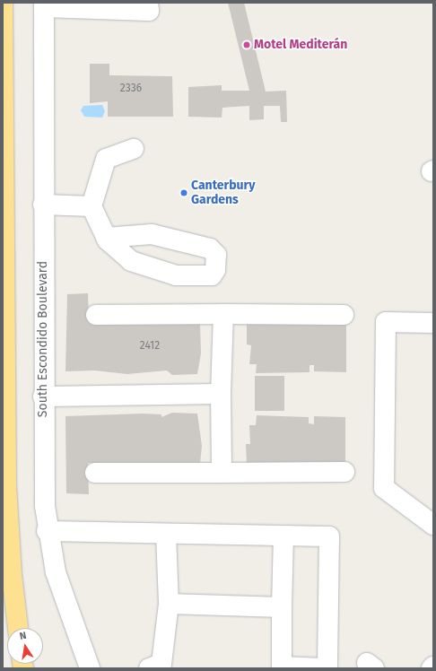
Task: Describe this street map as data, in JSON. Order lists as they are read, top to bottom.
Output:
{
  "streets": {
    "street": ["South Escondido Boulevard"]
  },
  "places": ["Motel Mediterán", "Canterbury Gardens"],
  "house_numbers": ["2336", "2412"],
  "north": "top"
}
